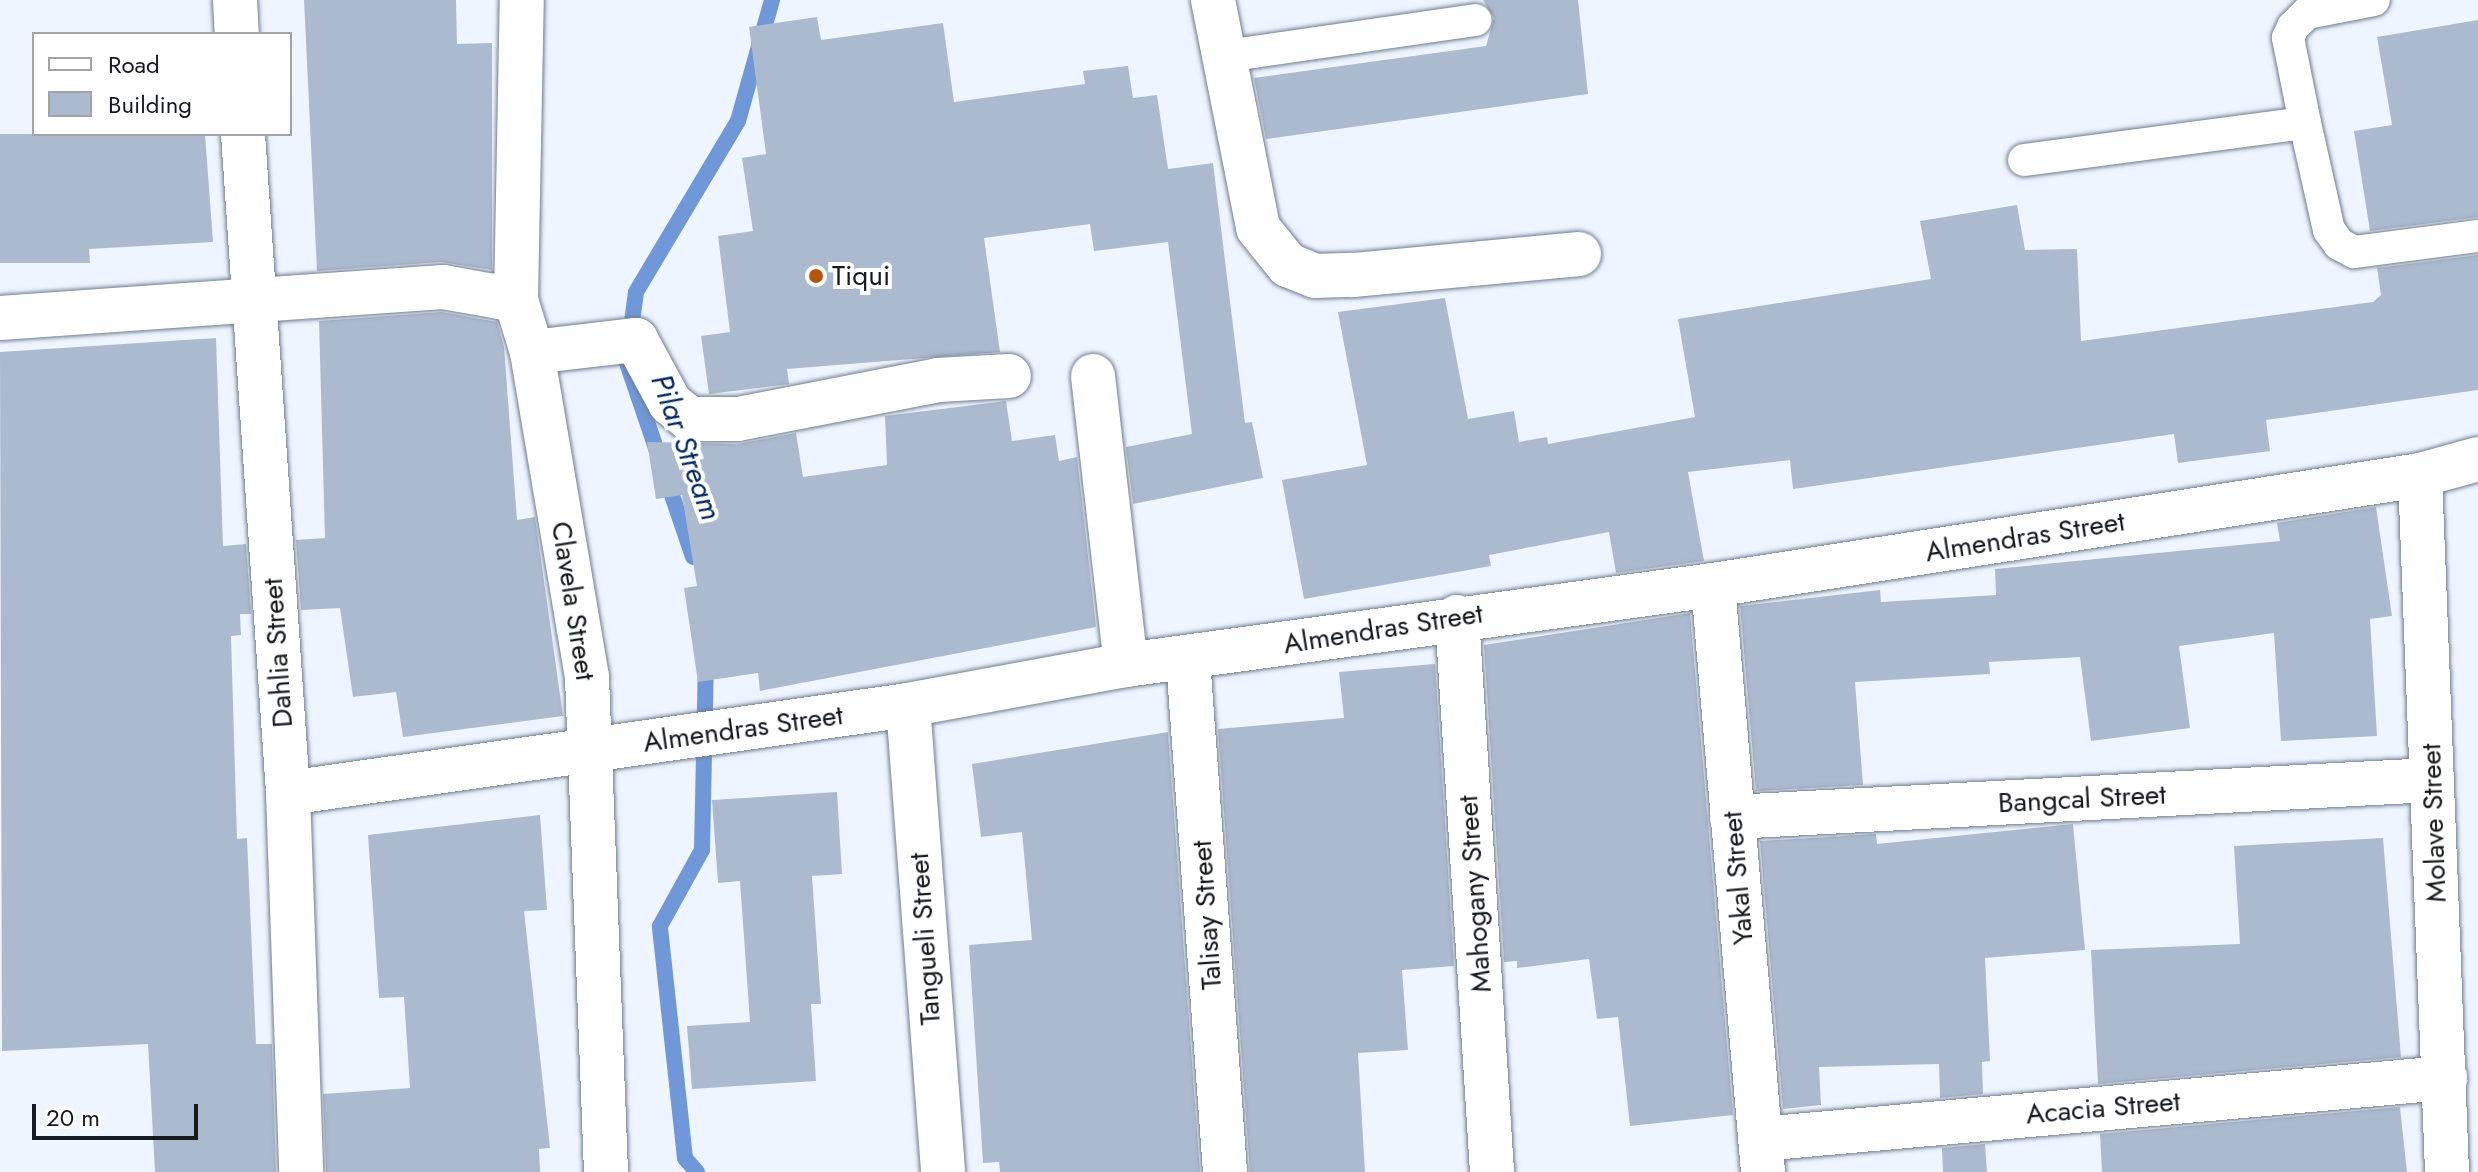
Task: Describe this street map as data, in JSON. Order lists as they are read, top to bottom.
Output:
{
  "streets": {
    "street": [
      "Almendras Street",
      "Clavela Street",
      "Dahlia Street",
      "Bangcal Street",
      "Molave Street",
      "Yakal Street",
      "Mahogany Street",
      "Talisay Street",
      "Tangueli Street",
      "Acacia Street"
    ]
  },
  "crossings": [
    ["Almendras Street", "Clavela Street"],
    ["Almendras Street", "Dahlia Street"],
    ["Almendras Street", "Molave Street"],
    ["Almendras Street", "Yakal Street"],
    ["Almendras Street", "Mahogany Street"],
    ["Almendras Street", "Talisay Street"],
    ["Almendras Street", "Tangueli Street"],
    ["Bangcal Street", "Molave Street"],
    ["Bangcal Street", "Yakal Street"],
    ["Molave Street", "Acacia Street"],
    ["Yakal Street", "Acacia Street"]
  ],
  "water": ["Pilar Stream"],
  "places": ["Tiqui"],
  "legend": ["Road", "Building"],
  "scale_bar": "20 m"
}
